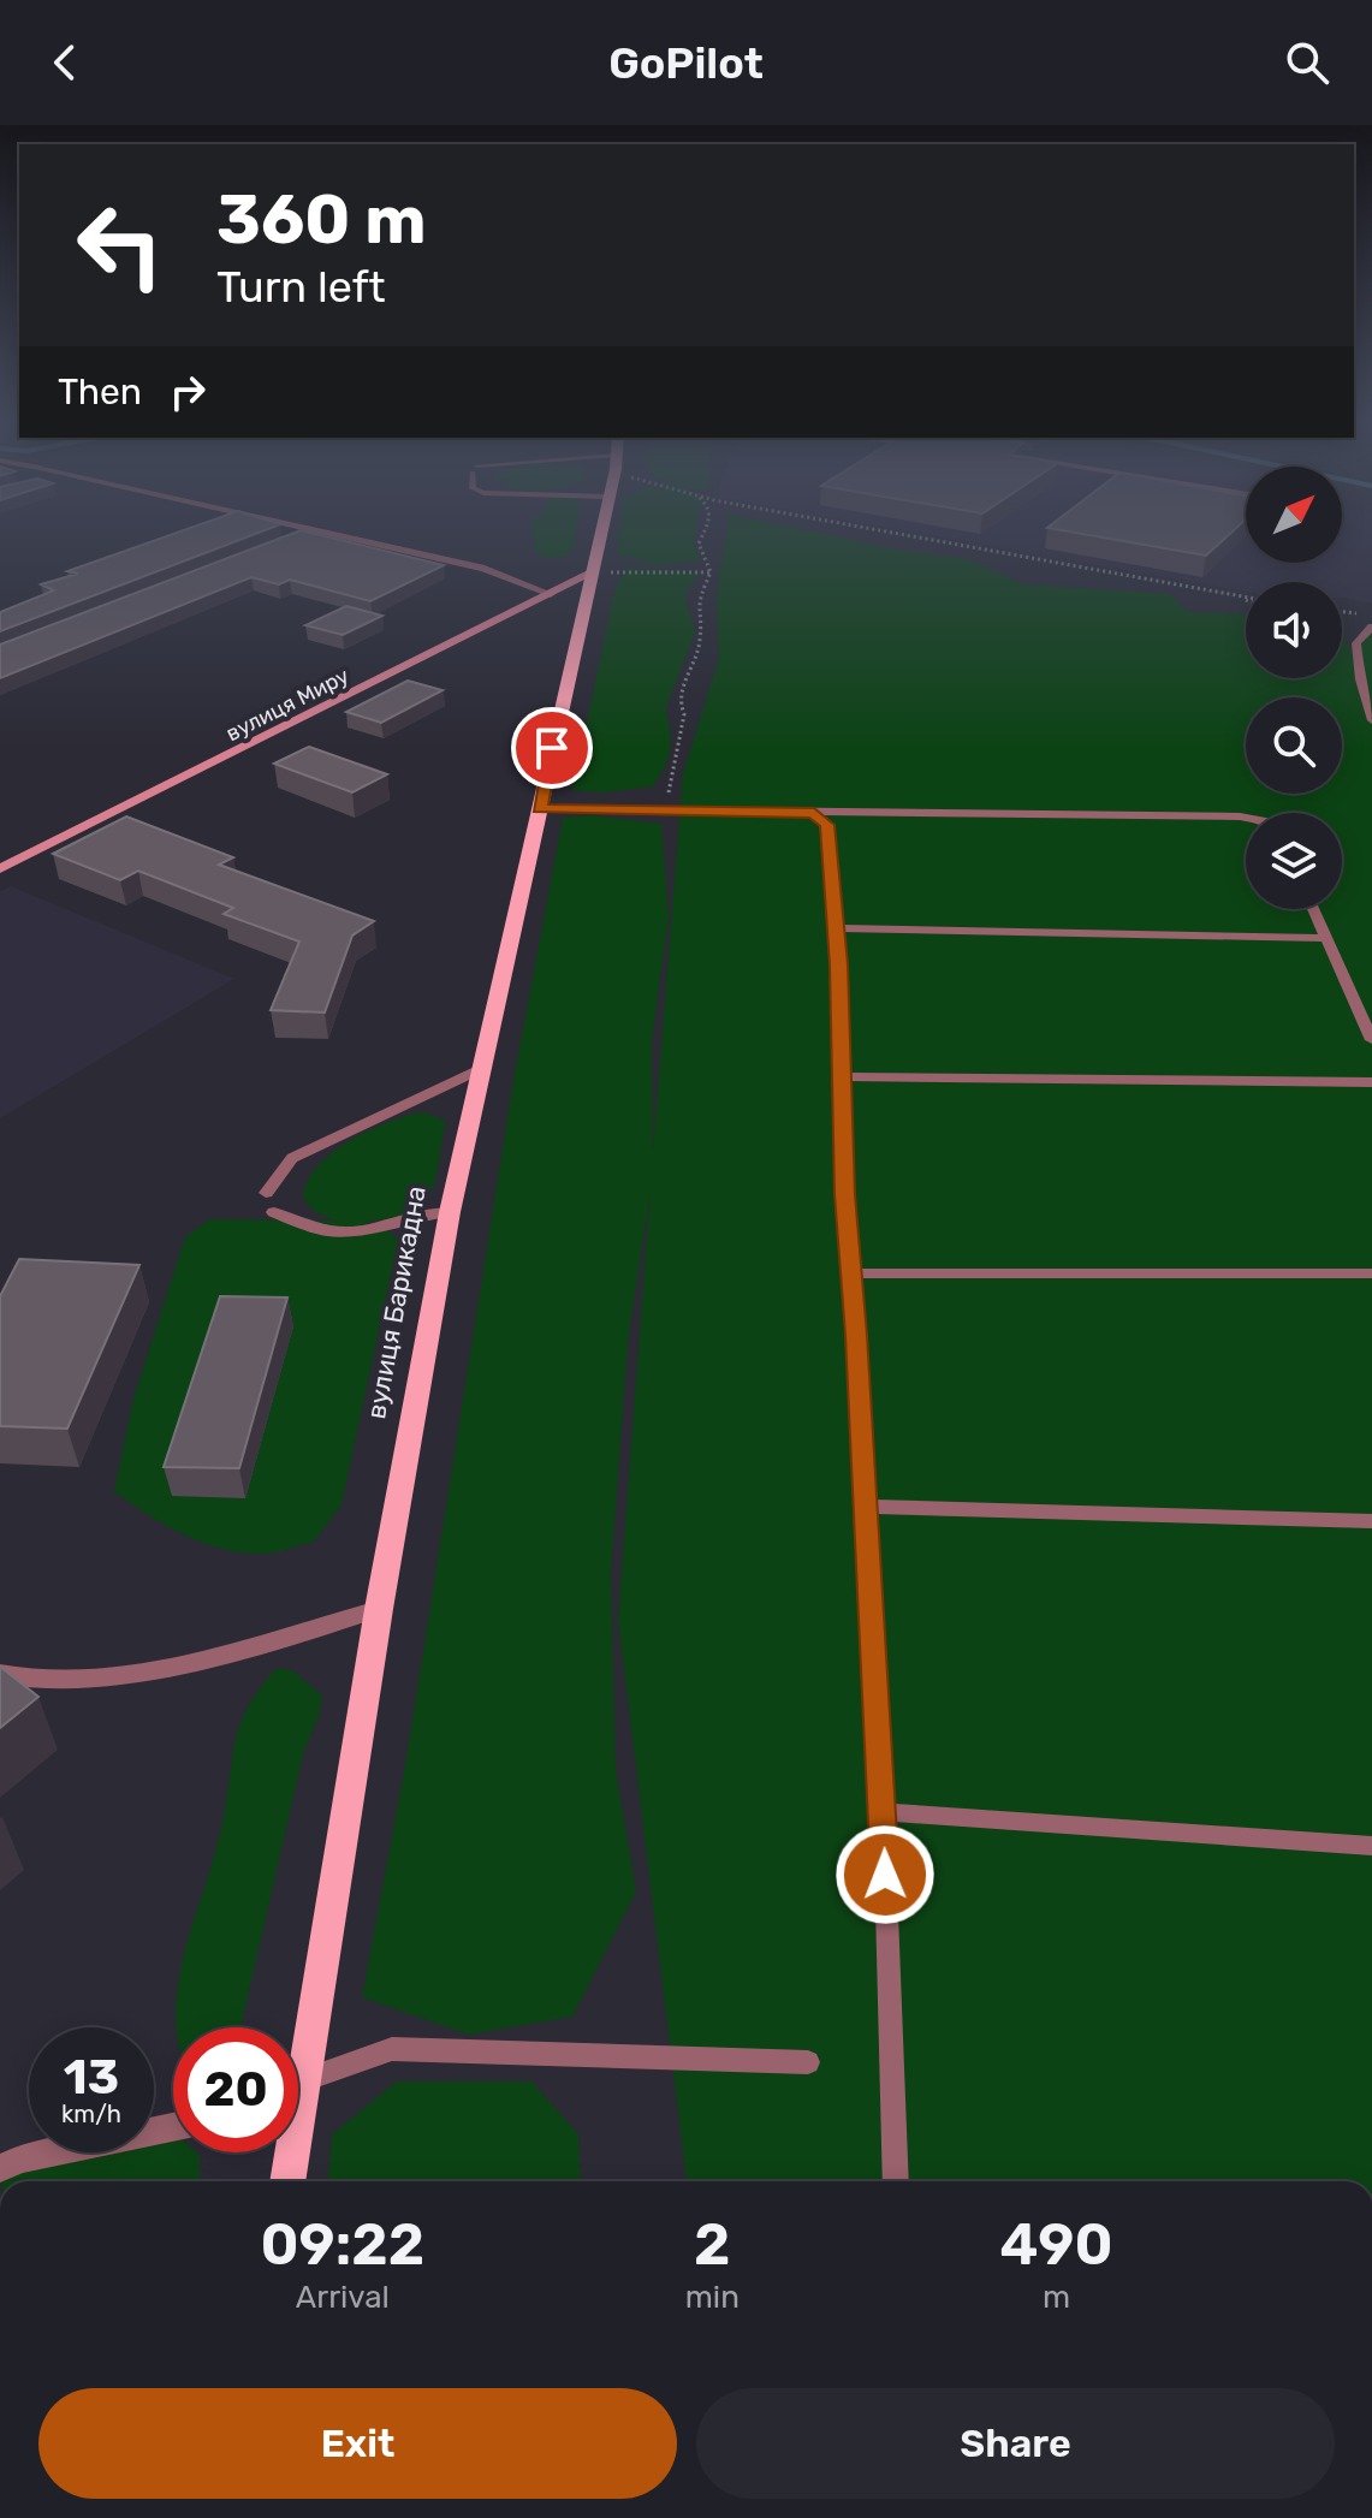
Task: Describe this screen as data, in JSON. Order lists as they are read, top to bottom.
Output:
{
  "streets": {
    "main road": ["вулиця Барикадна"],
    "street": ["вулиця Миру"]
  },
  "crossings": [
    ["вулиця Миру", "вулиця Барикадна"]
  ],
  "north": "top right",
  "page": {
    "header": "GoPilot",
    "turn": ["360 m", "Turn left"],
    "then": "Then",
    "speed": "13 km/h",
    "limit": "20",
    "eta": [
      "09:22",
      "Arrival",
      "2",
      "min",
      "490",
      "m"
    ],
    "buttons": ["Exit", "Share"]
  }
}
